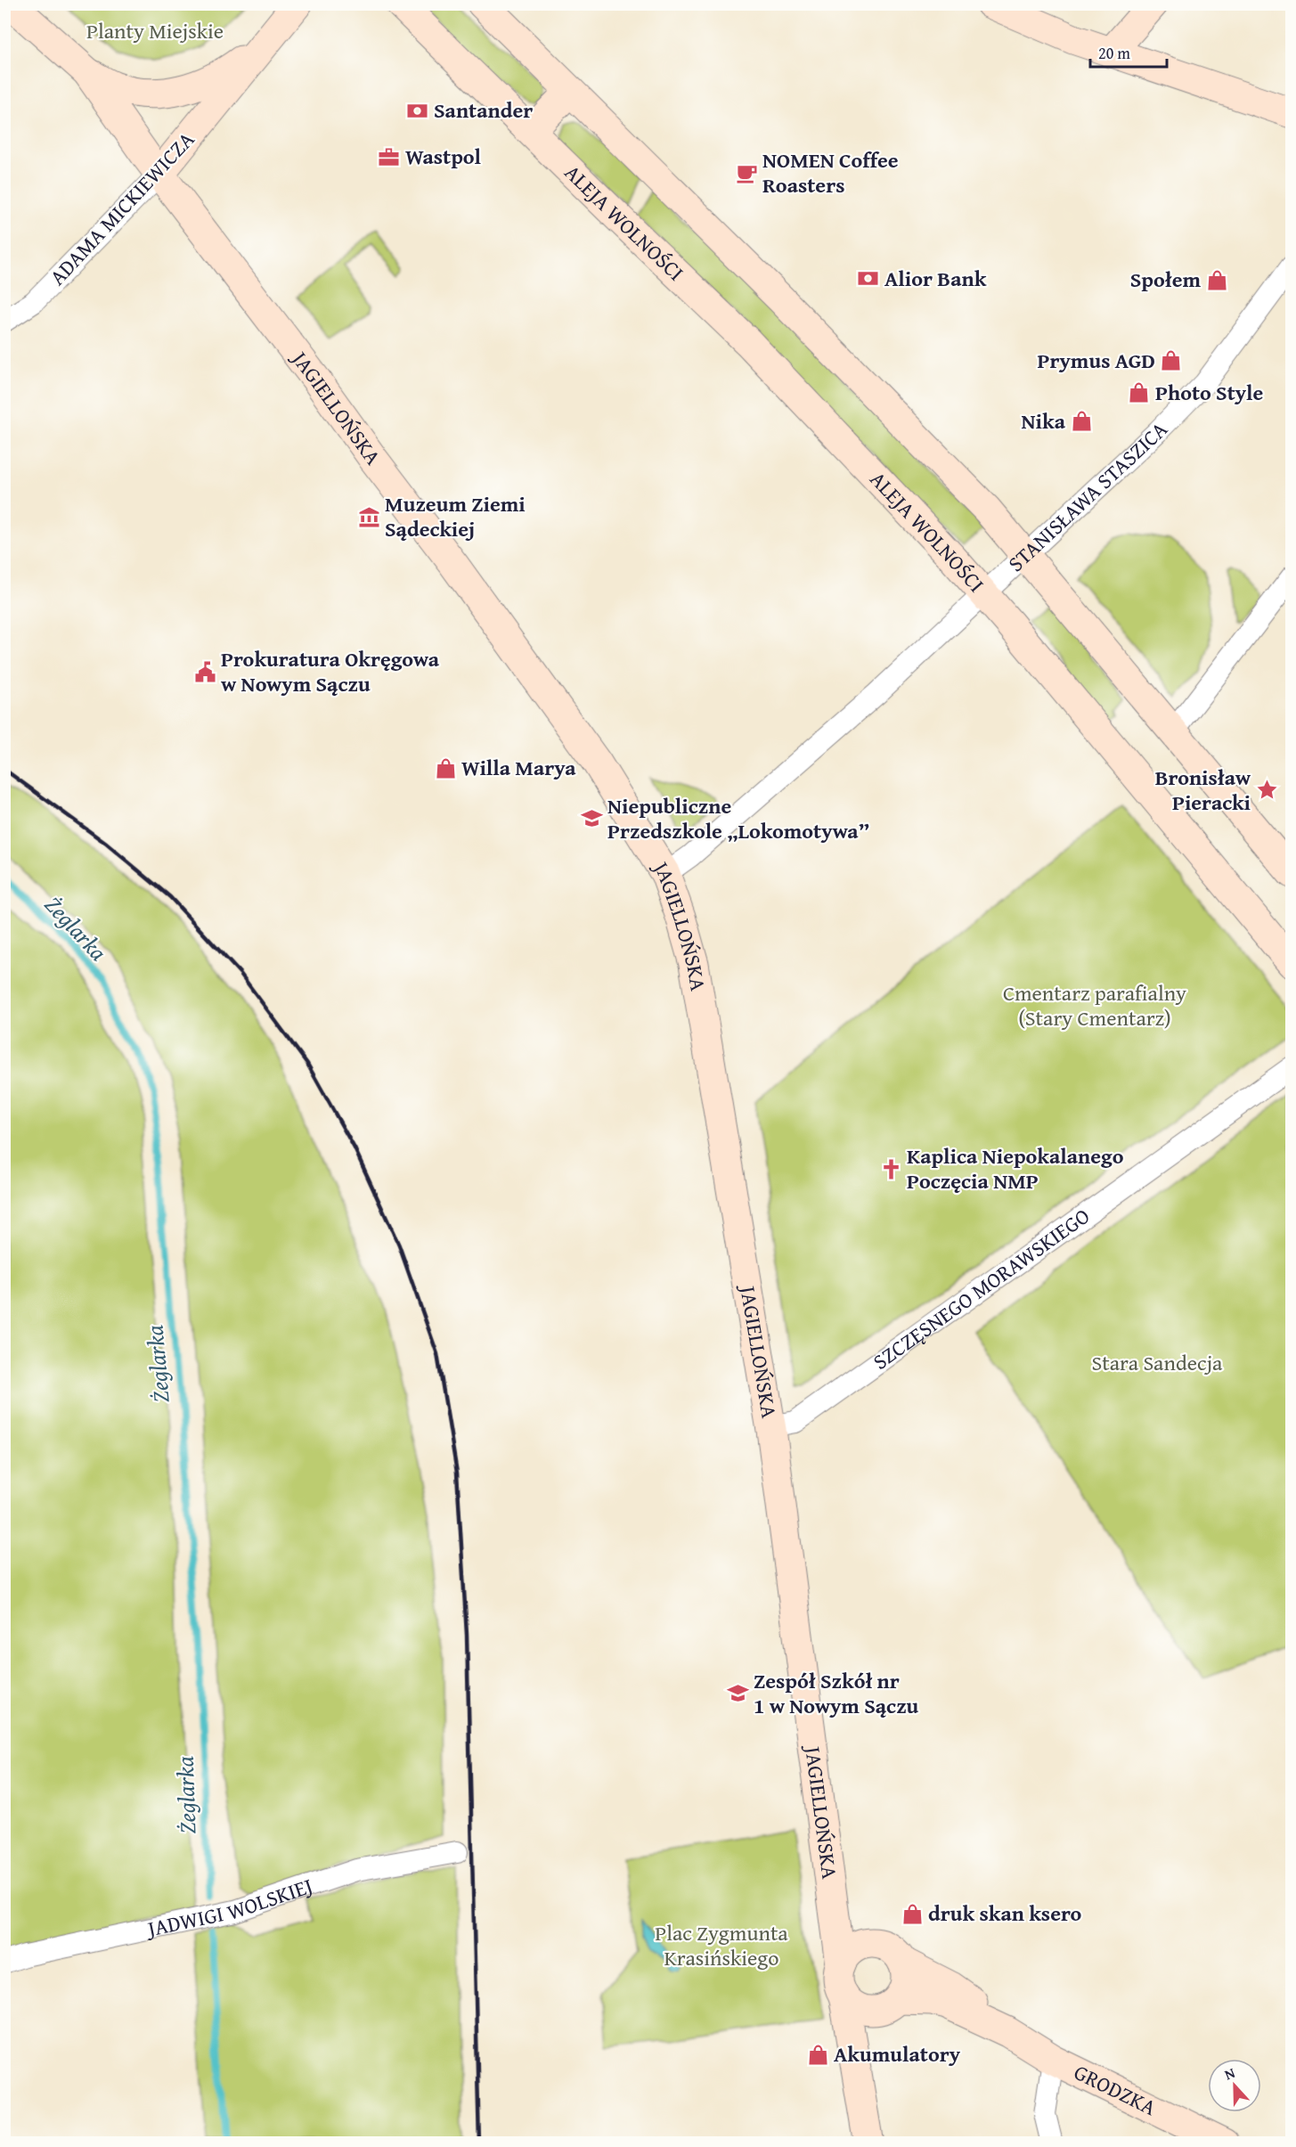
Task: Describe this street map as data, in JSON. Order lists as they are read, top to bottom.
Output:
{
  "streets": {
    "street": [
      "ADAMA MICKIEWICZA",
      "ALEJA WOLNOŚCI",
      "JAGIELLOŃSKA",
      "STANISŁAWA STASZICA",
      "SZCZĘSNEGO MORAWSKIEGO",
      "JADWIGI WOLSKIEJ",
      "GRODZKA"
    ]
  },
  "crossings": [
    ["ADAMA MICKIEWICZA", "JAGIELLOŃSKA"],
    ["ALEJA WOLNOŚCI", "STANISŁAWA STASZICA"],
    ["JAGIELLOŃSKA", "STANISŁAWA STASZICA"],
    ["JAGIELLOŃSKA", "SZCZĘSNEGO MORAWSKIEGO"],
    ["JAGIELLOŃSKA", "GRODZKA"]
  ],
  "water": ["Żeglarka"],
  "parks": [
    "Planty Miejskie",
    "Cmentarz parafialny (Stary Cmentarz)",
    "Stara Sandecja",
    "Plac Zygmunta Krasińskiego"
  ],
  "places": {
    "bank": ["Santander", "Alior Bank"],
    "office": ["Wastpol"],
    "cafe": ["NOMEN Coffee Roasters"],
    "shop": [
      "Społem",
      "Prymus AGD",
      "Photo Style",
      "Nika",
      "Willa Marya",
      "druk skan ksero",
      "Akumulatory"
    ],
    "museum": ["Muzeum Ziemi Sądeckiej"],
    "public building": ["Prokuratura Okręgowa w Nowym Sączu"],
    "place": ["Bronisław Pieracki"],
    "school or university": ["Niepubliczne Przedszkole „Lokomotywa”", "Zespół Szkół nr 1 w Nowym Sączu"],
    "church": ["Kaplica Niepokalanego Poczęcia NMP"]
  },
  "scale_bar": "20 m",
  "north": "top"
}
